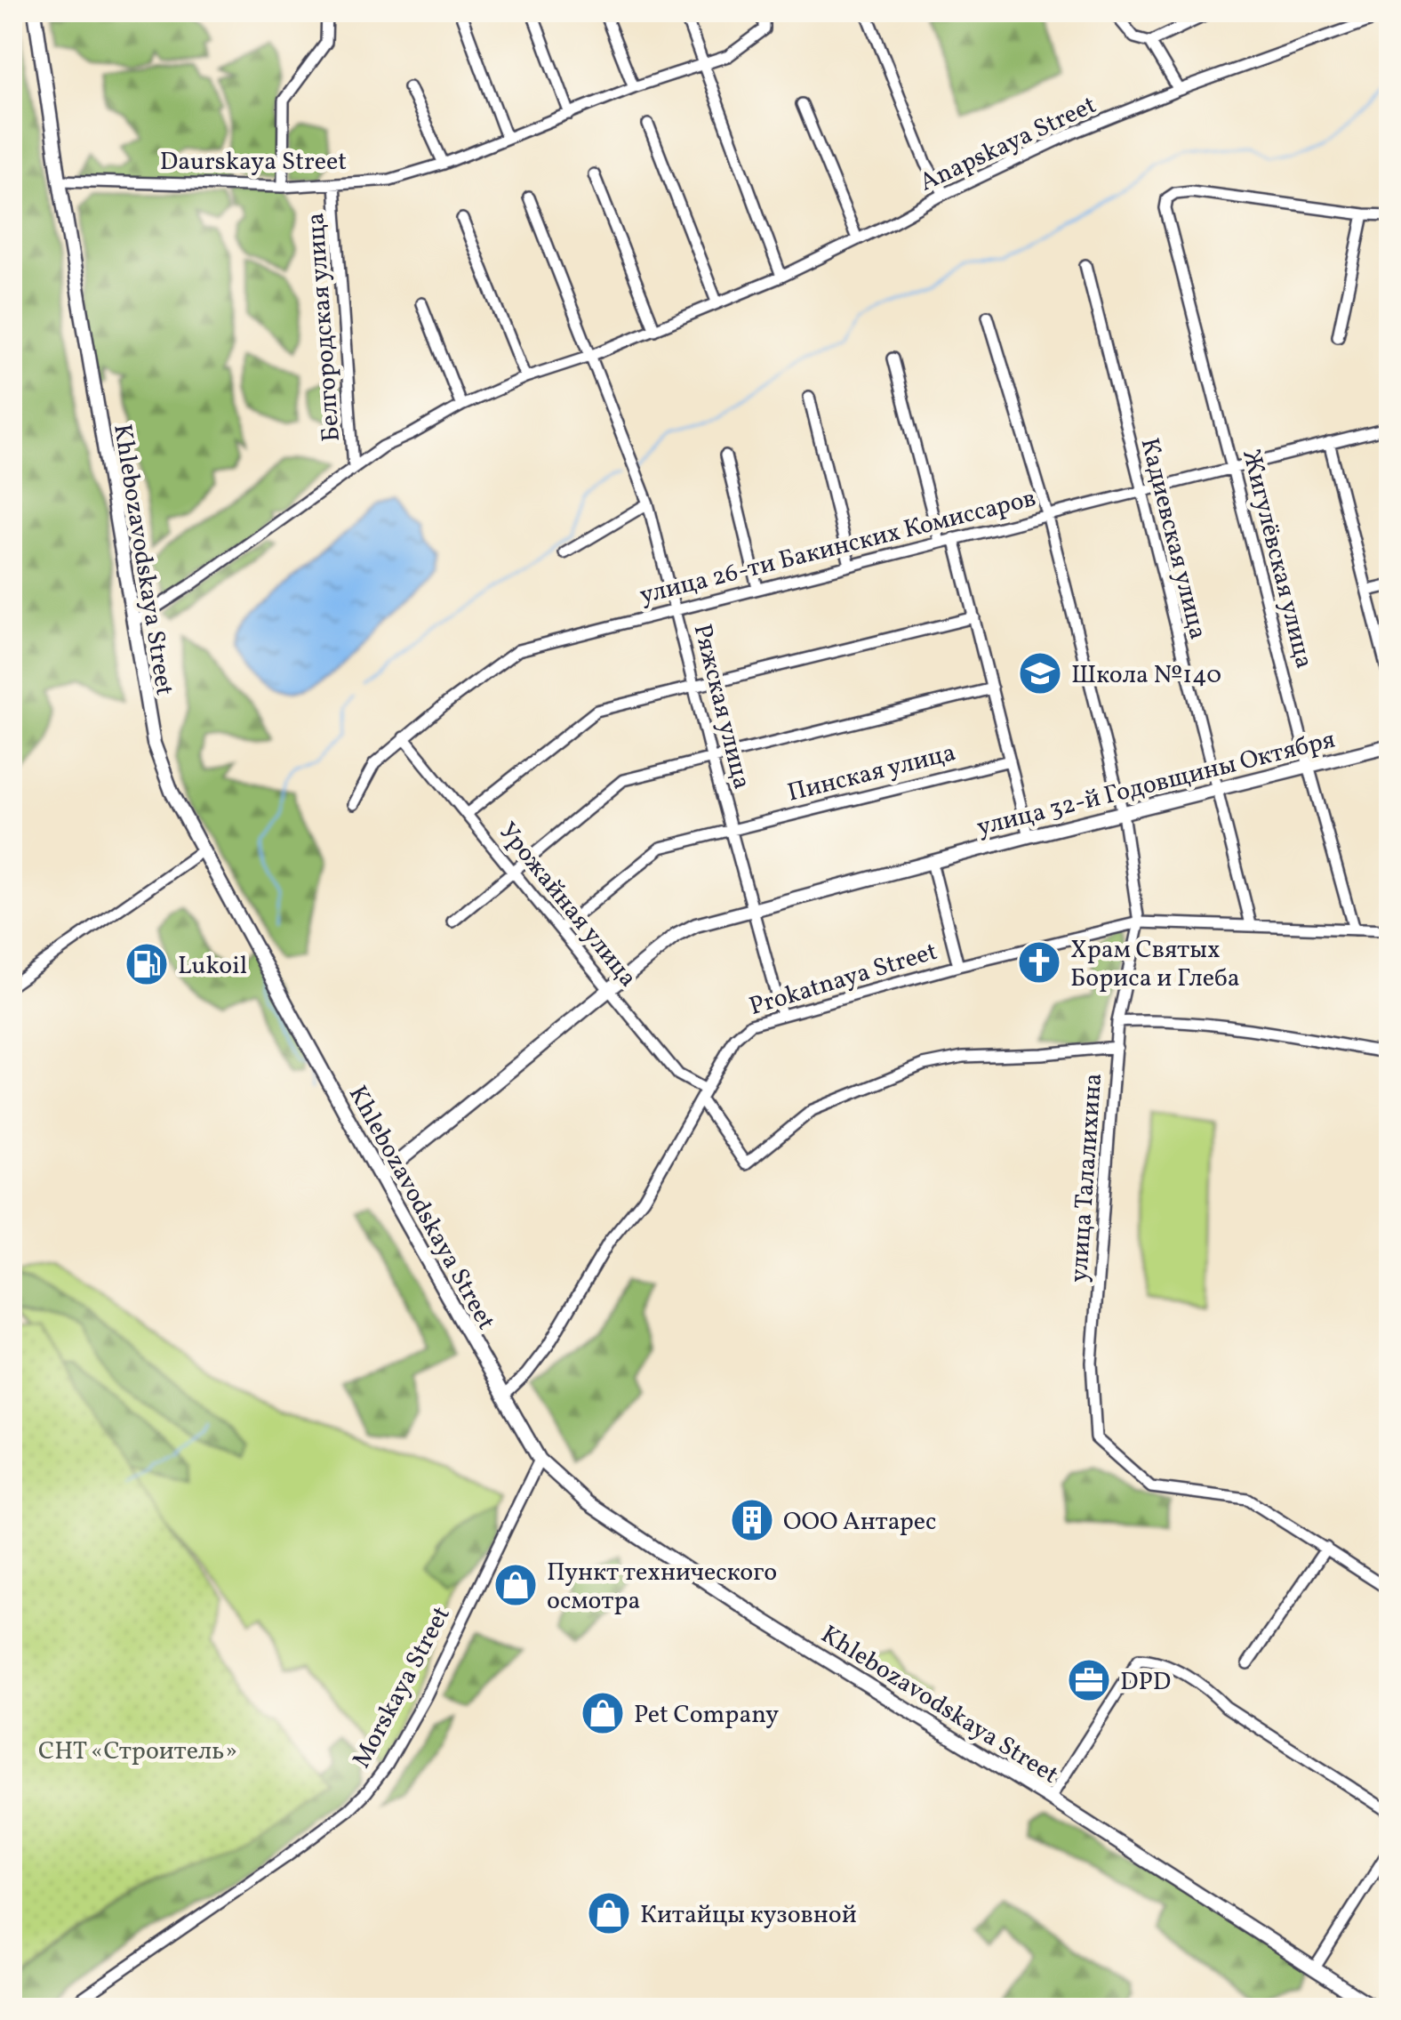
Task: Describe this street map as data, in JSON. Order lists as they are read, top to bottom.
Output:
{
  "streets": {
    "main road": ["Khlebozavodskaya Street", "улица 32-й Годовщины Октября"],
    "street": [
      "Anapskaya Street",
      "Daurskaya Street",
      "Белгородская улица",
      "Кадиевская улица",
      "улица 26-ти Бакинских Комиссаров",
      "Жигулёвская улица",
      "Ряжская улица",
      "Пинская улица",
      "Урожайная улица",
      "Prokatnaya Street",
      "улица Талалихина",
      "Morskaya Street"
    ]
  },
  "crossings": [
    ["Anapskaya Street", "Белгородская улица"],
    ["Anapskaya Street", "Khlebozavodskaya Street"],
    ["Anapskaya Street", "Ряжская улица"],
    ["Daurskaya Street", "Белгородская улица"],
    ["Daurskaya Street", "Khlebozavodskaya Street"],
    ["Кадиевская улица", "улица 26-ти Бакинских Комиссаров"],
    ["Кадиевская улица", "улица 32-й Годовщины Октября"],
    ["Кадиевская улица", "Prokatnaya Street"],
    ["улица 26-ти Бакинских Комиссаров", "Жигулёвская улица"],
    ["улица 26-ти Бакинских Комиссаров", "Ряжская улица"],
    ["улица 26-ти Бакинских Комиссаров", "Урожайная улица"],
    ["Жигулёвская улица", "улица 32-й Годовщины Октября"],
    ["Жигулёвская улица", "Prokatnaya Street"],
    ["Khlebozavodskaya Street", "улица 32-й Годовщины Октября"],
    ["Khlebozavodskaya Street", "Prokatnaya Street"],
    ["Khlebozavodskaya Street", "Morskaya Street"],
    ["Ряжская улица", "Пинская улица"],
    ["Ряжская улица", "улица 32-й Годовщины Октября"],
    ["Ряжская улица", "Prokatnaya Street"],
    ["Пинская улица", "Урожайная улица"],
    ["улица 32-й Годовщины Октября", "Урожайная улица"],
    ["Урожайная улица", "Prokatnaya Street"],
    ["Урожайная улица", "улица Талалихина"],
    ["Prokatnaya Street", "улица Талалихина"]
  ],
  "parks": ["СНТ «Строитель»"],
  "places": {
    "school or university": ["Школа №140"],
    "church": ["Храм Святых Бориса и Глеба"],
    "fuel station": ["Lukoil"],
    "building": ["ООО Антарес"],
    "shop": ["Пункт технического осмотра", "Pet Company", "Китайцы кузовной"],
    "office": ["DPD"]
  }
}
